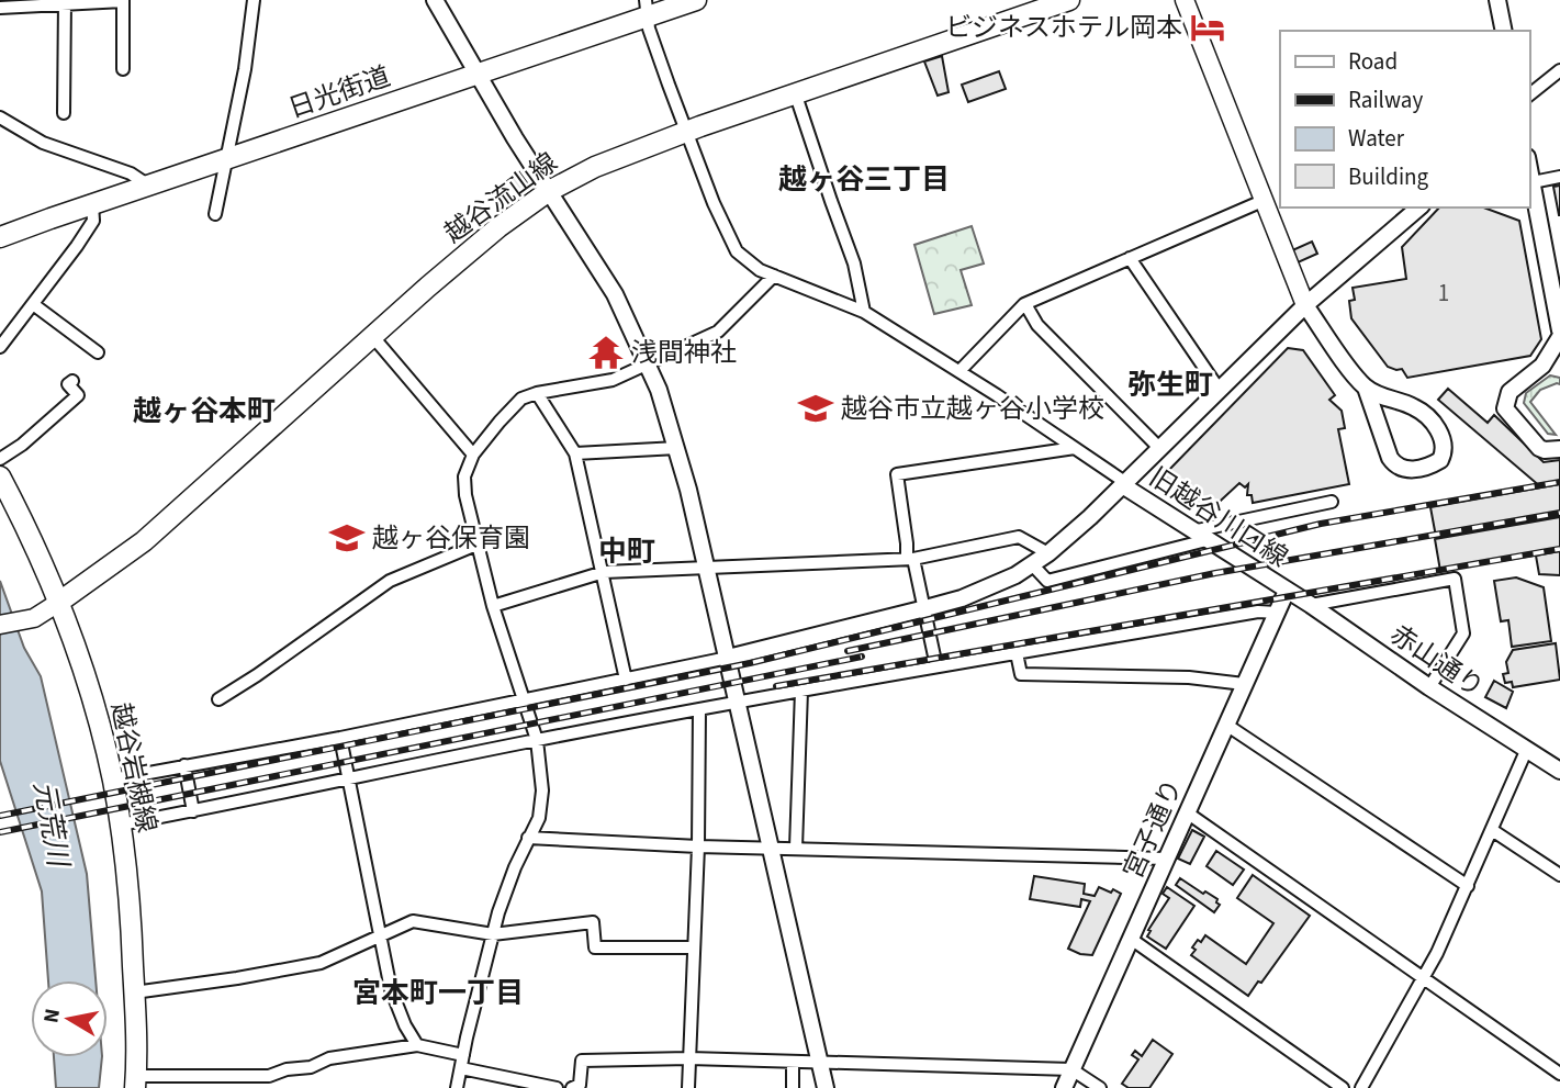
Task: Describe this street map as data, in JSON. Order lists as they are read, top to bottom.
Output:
{
  "streets": {
    "main road": ["日光街道", "越谷流山線", "越谷岩槻線"],
    "street": ["旧越谷川口線", "赤山通り", "宮子通り"]
  },
  "crossings": [
    ["越谷流山線", "越谷岩槻線"],
    ["旧越谷川口線", "赤山通り"],
    ["旧越谷川口線", "宮子通り"],
    ["赤山通り", "宮子通り"]
  ],
  "districts": [
    "越ヶ谷三丁目",
    "弥生町",
    "越ヶ谷本町",
    "中町",
    "宮本町一丁目"
  ],
  "water": ["元荒川"],
  "places": {
    "hotel": ["ビジネスホテル岡本"],
    "temple": ["浅間神社"],
    "school or university": ["越谷市立越ヶ谷小学校", "越ヶ谷保育園"]
  },
  "house_numbers": ["1"],
  "legend": [
    "Road",
    "Railway",
    "Water",
    "Building"
  ],
  "north": "left"
}
